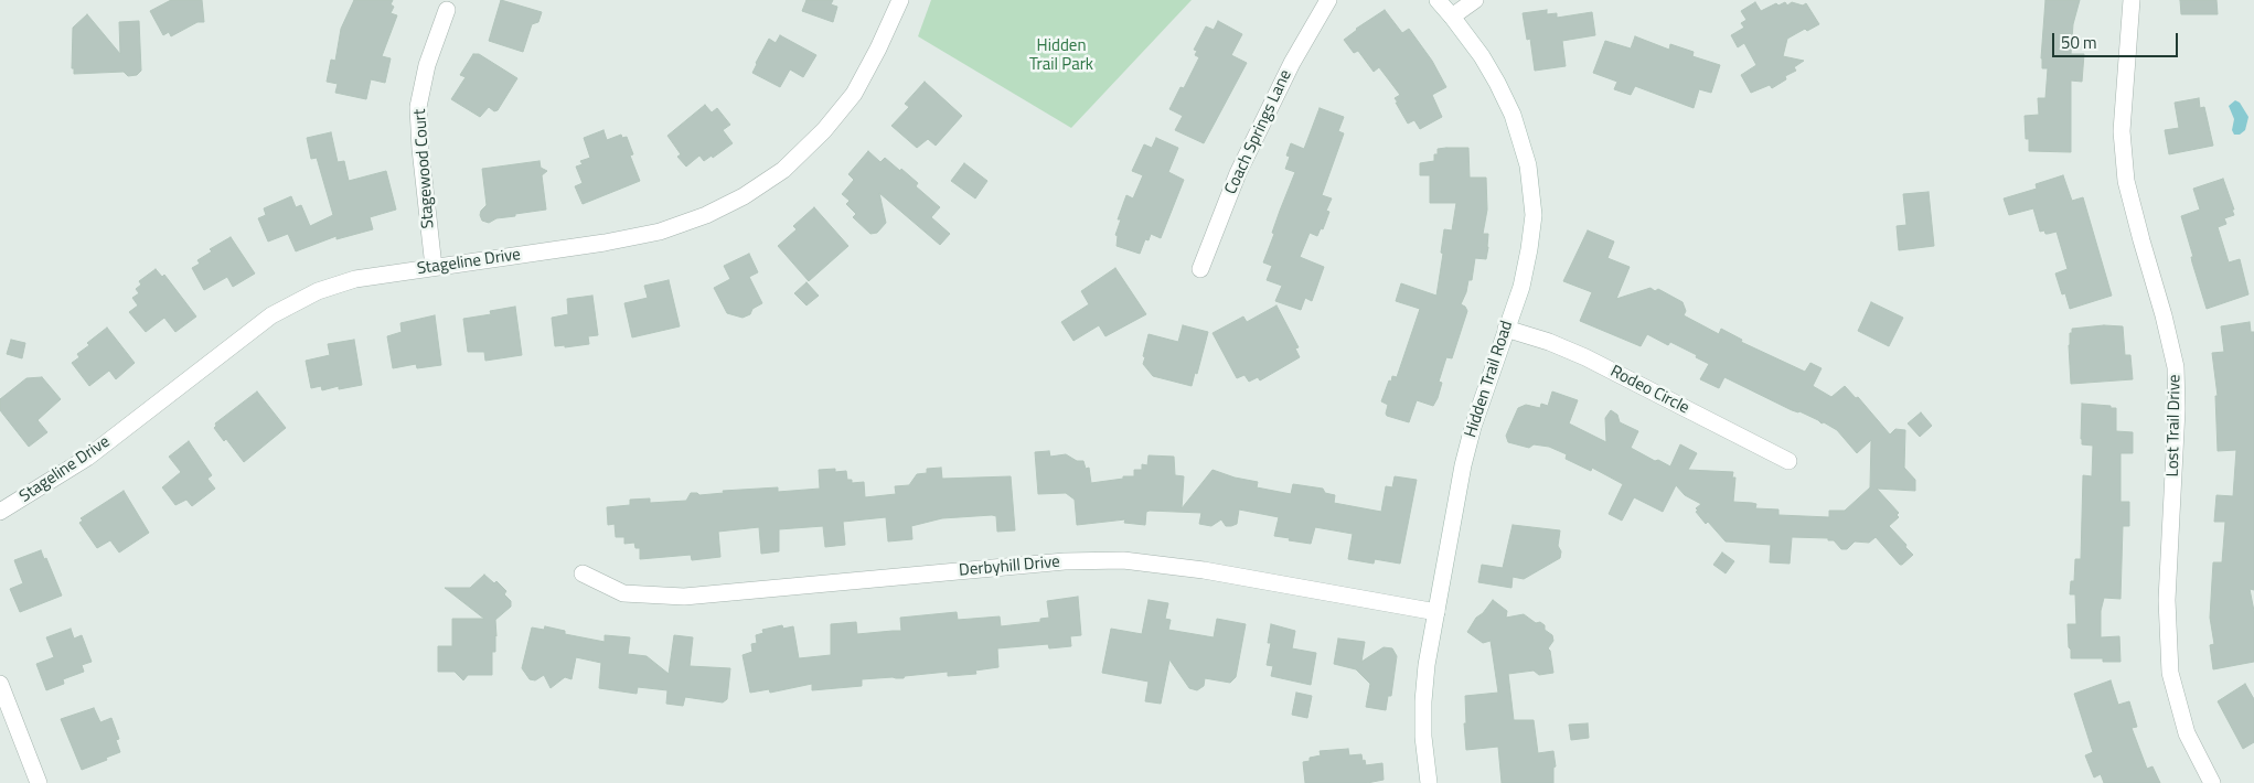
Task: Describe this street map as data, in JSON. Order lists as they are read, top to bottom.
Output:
{
  "streets": {
    "street": [
      "Coach Springs Lane",
      "Stagewood Court",
      "Stageline Drive",
      "Hidden Trail Road",
      "Rodeo Circle",
      "Lost Trail Drive",
      "Derbyhill Drive"
    ]
  },
  "crossings": [
    ["Stagewood Court", "Stageline Drive"],
    ["Hidden Trail Road", "Rodeo Circle"],
    ["Hidden Trail Road", "Derbyhill Drive"]
  ],
  "parks": ["Hidden Trail Park"],
  "scale_bar": "50 m"
}
